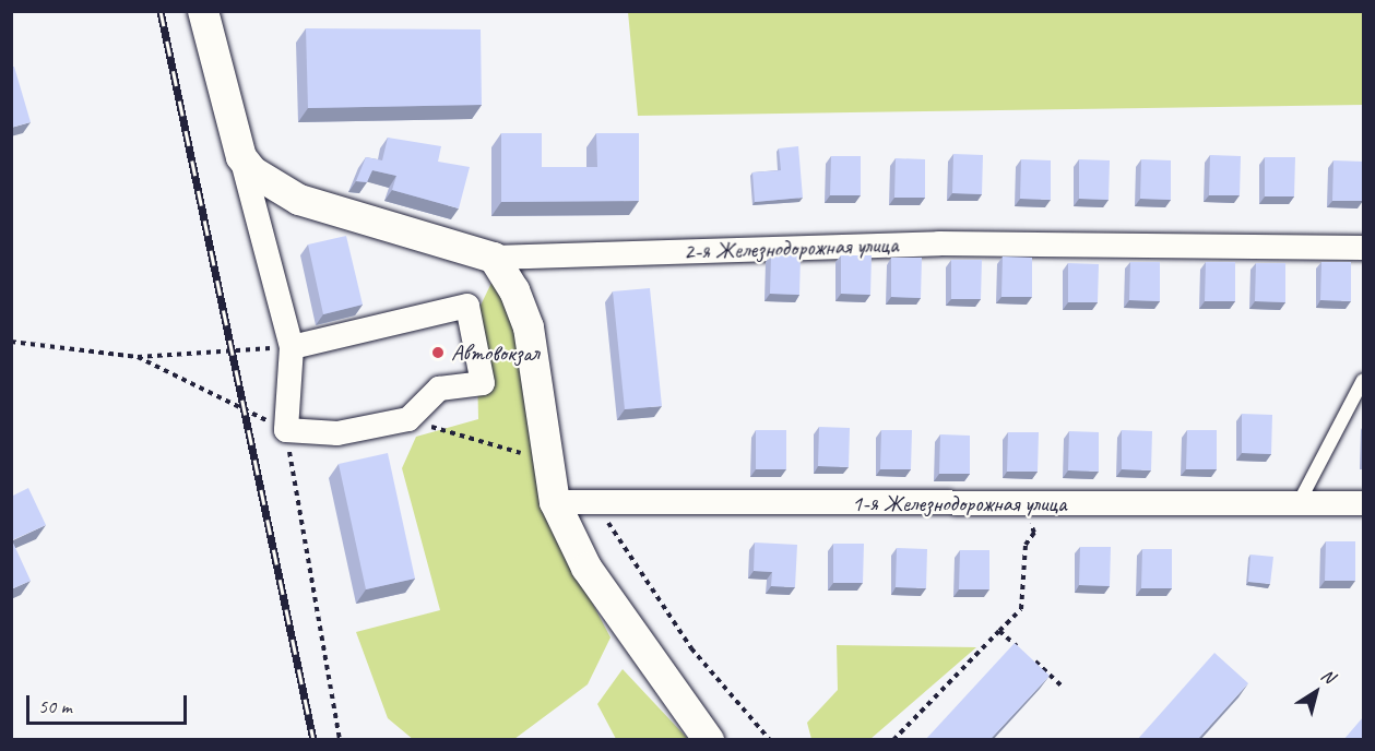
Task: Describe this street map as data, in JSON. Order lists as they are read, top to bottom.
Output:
{
  "streets": {
    "street": ["2-я Железнодорожная улица", "1-я Железнодорожная улица"]
  },
  "places": ["Автовокзал"],
  "scale_bar": "50 m",
  "north": "top right"
}
